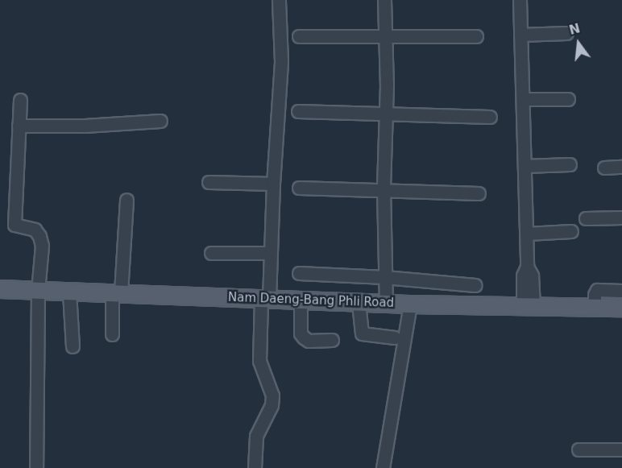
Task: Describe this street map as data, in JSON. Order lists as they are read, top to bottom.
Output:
{
  "streets": {
    "main road": ["Nam Daeng-Bang Phli Road"]
  },
  "north": "top"
}
